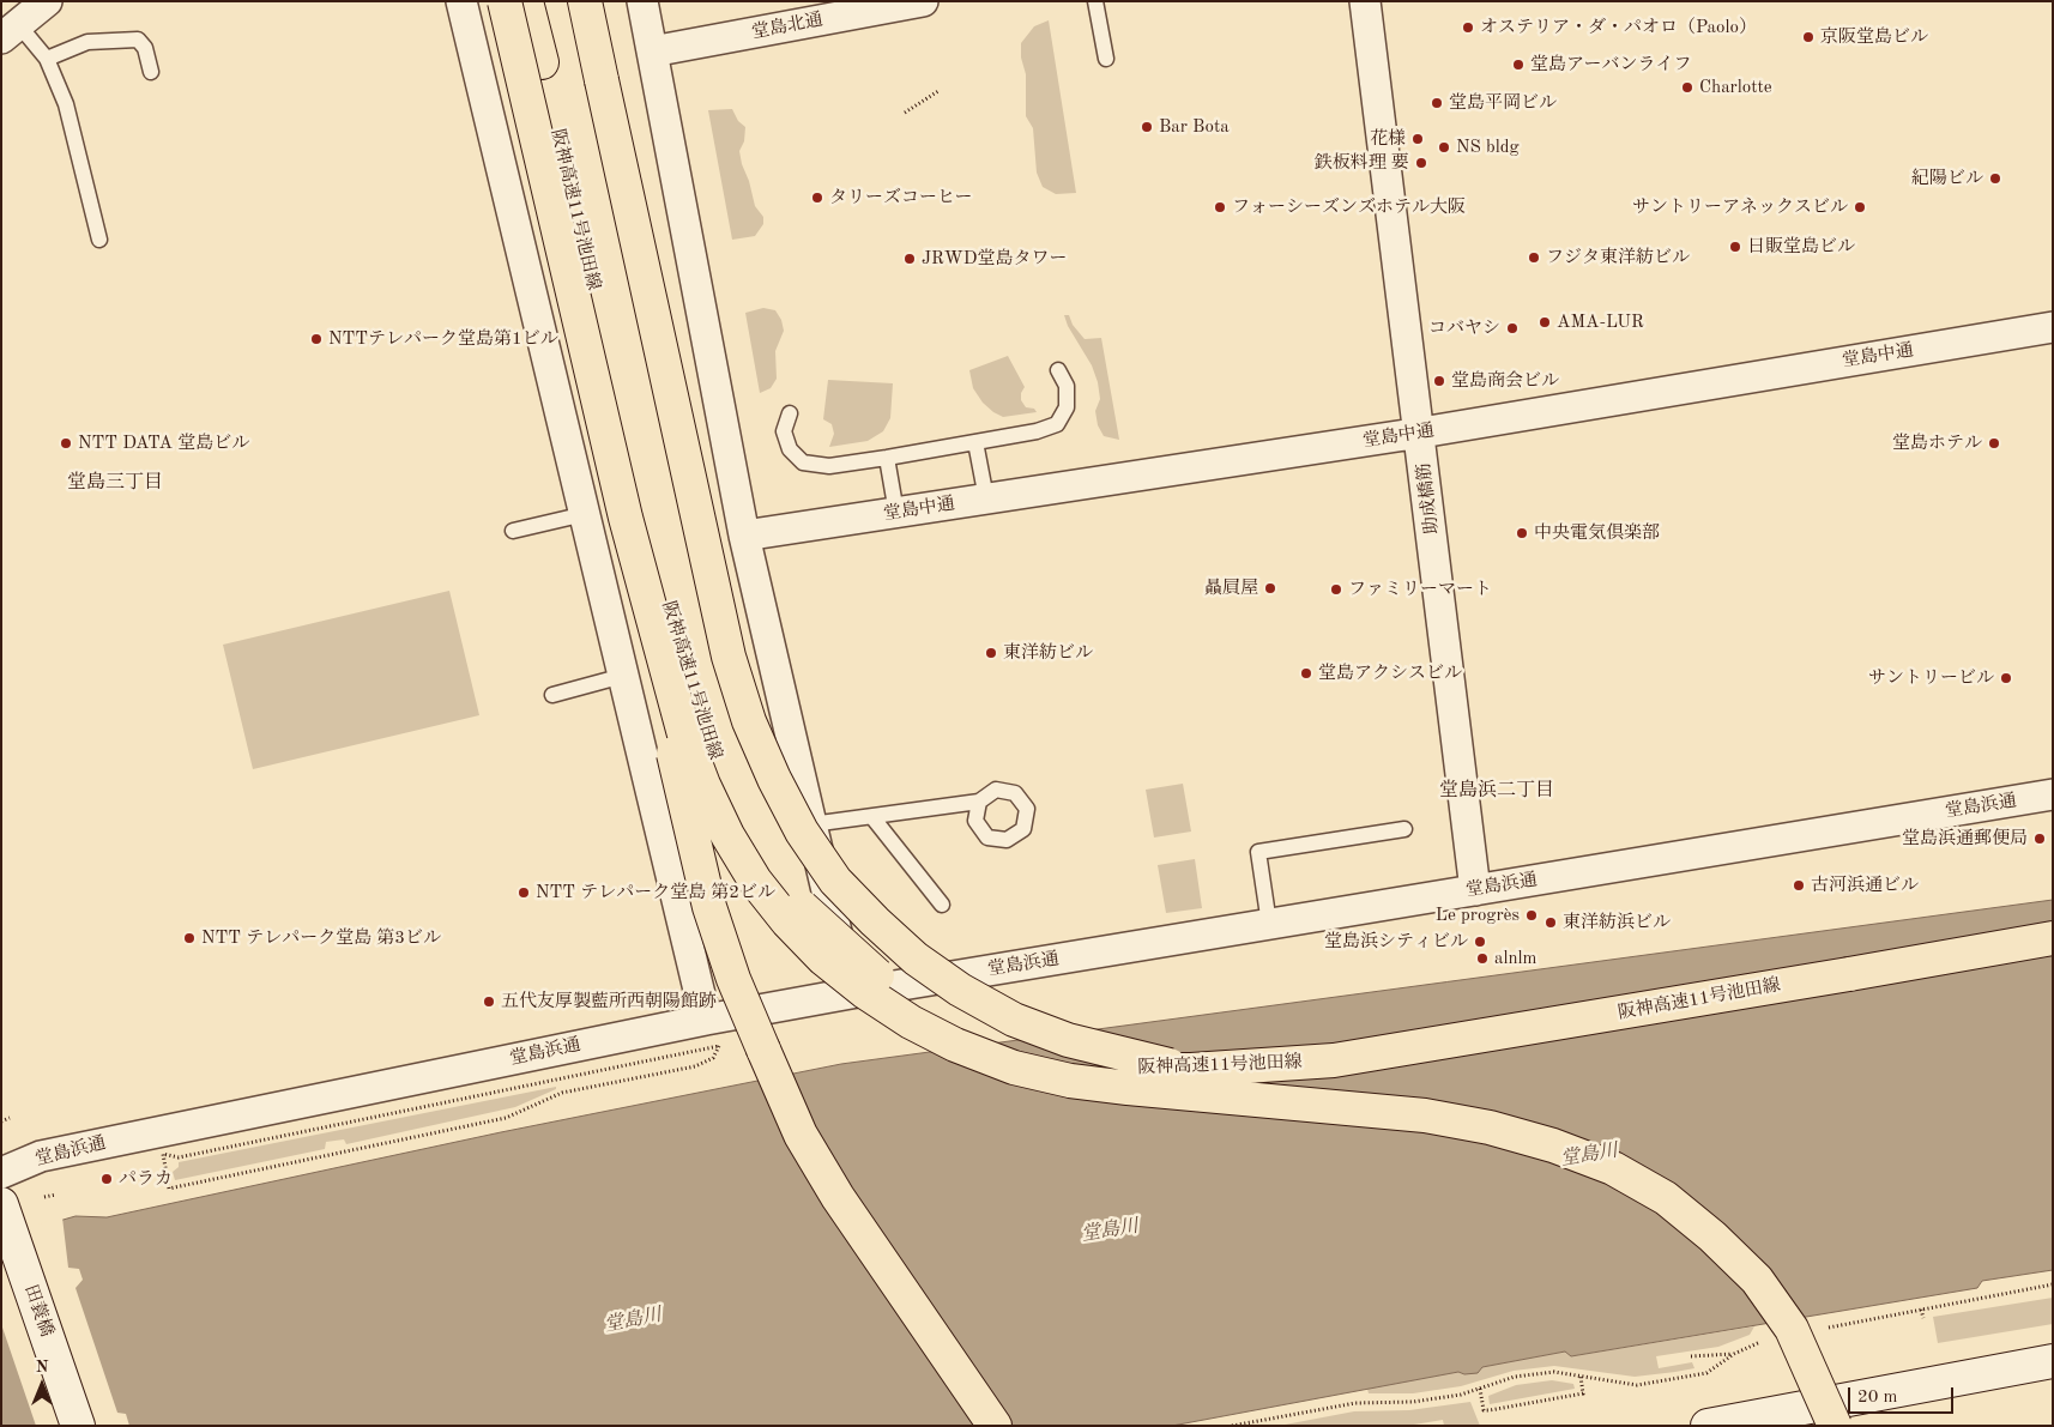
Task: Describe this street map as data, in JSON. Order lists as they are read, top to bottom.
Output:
{
  "streets": {
    "highway": ["阪神高速11号池田線"],
    "street": [
      "堂島北通",
      "堂島中通",
      "助成橋筋",
      "堂島浜通",
      "田蓑橋"
    ]
  },
  "crossings": [
    ["堂島中通", "助成橋筋"],
    ["助成橋筋", "堂島浜通"]
  ],
  "districts": ["堂島三丁目", "堂島浜二丁目"],
  "water": ["堂島川"],
  "places": [
    "オステリア・ダ・パオロ（Paolo）",
    "京阪堂島ビル",
    "堂島アーバンライフ",
    "Charlotte",
    "堂島平岡ビル",
    "Bar Bota",
    "花様",
    "NS bldg",
    "鉄板料理 要",
    "紀陽ビル",
    "タリーズコーヒー",
    "フォーシーズンズホテル大阪",
    "サントリーアネックスビル",
    "日販堂島ビル",
    "フジタ東洋紡ビル",
    "JRWD堂島タワー",
    "AMA-LUR",
    "コバヤシ",
    "NTTテレパーク堂島第1ビル",
    "堂島商会ビル",
    "NTT DATA 堂島ビル",
    "堂島ホテル",
    "中央電気倶楽部",
    "贔屓屋",
    "ファミリーマート",
    "東洋紡ビル",
    "堂島アクシスビル",
    "サントリービル",
    "堂島浜通郵便局",
    "古河浜通ビル",
    "NTT テレパーク堂島 第2ビル",
    "Le progrès",
    "東洋紡浜ビル",
    "NTT テレパーク堂島 第3ビル",
    "堂島浜シティビル",
    "alnlm",
    "五代友厚製藍所西朝陽館跡",
    "パラカ"
  ],
  "scale_bar": "20 m",
  "north": "top"
}
